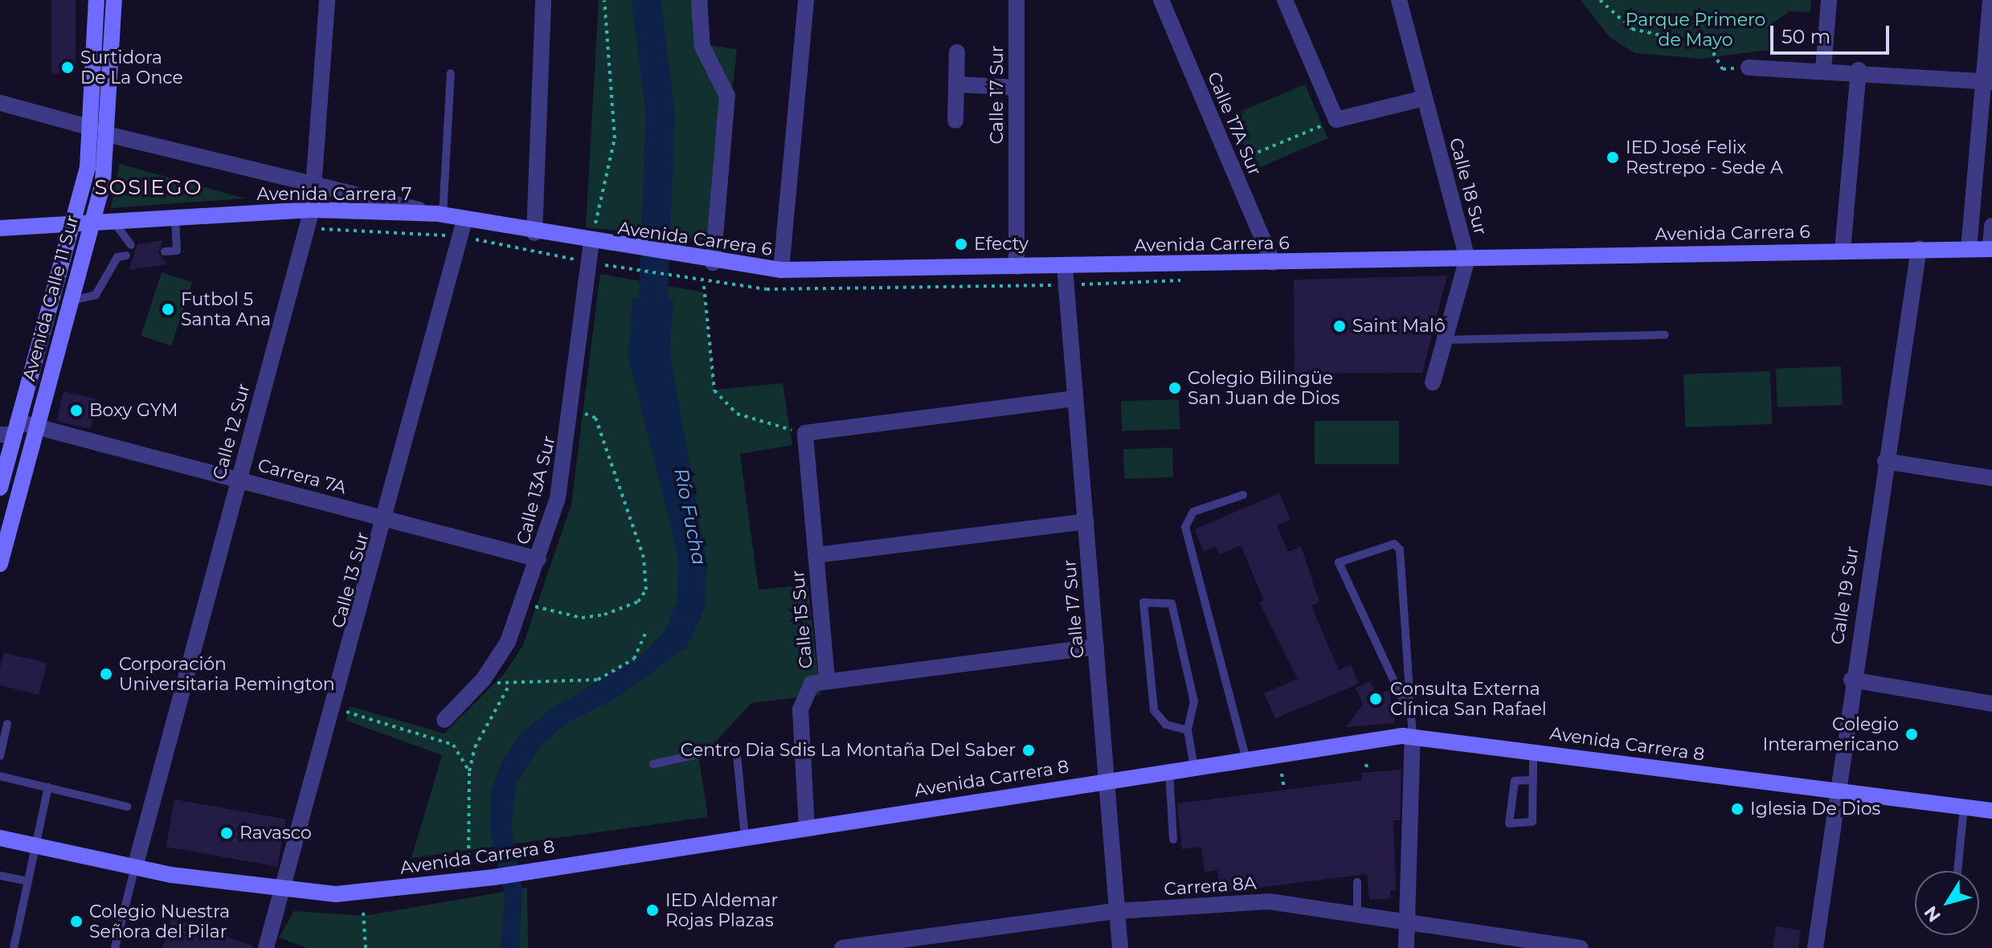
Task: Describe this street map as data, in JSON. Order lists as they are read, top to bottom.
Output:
{
  "streets": {
    "main road": [
      "Avenida Carrera 7",
      "Avenida Carrera 6",
      "Avenida Calle 11 Sur",
      "Avenida Carrera 8"
    ],
    "street": [
      "Calle 17 Sur",
      "Calle 17A Sur",
      "Calle 18 Sur",
      "Calle 12 Sur",
      "Carrera 7A",
      "Calle 13A Sur",
      "Calle 13 Sur",
      "Calle 19 Sur",
      "Calle 15 Sur",
      "Carrera 8A"
    ]
  },
  "crossings": [
    ["Calle 17 Sur", "Avenida Carrera 6"],
    ["Calle 17 Sur", "Avenida Carrera 8"],
    ["Calle 17 Sur", "Carrera 8A"],
    ["Calle 17A Sur", "Avenida Carrera 6"],
    ["Calle 18 Sur", "Avenida Carrera 6"],
    ["Avenida Carrera 7", "Avenida Carrera 6"],
    ["Avenida Carrera 7", "Avenida Calle 11 Sur"],
    ["Avenida Carrera 7", "Calle 12 Sur"],
    ["Avenida Carrera 6", "Calle 13A Sur"],
    ["Avenida Carrera 6", "Calle 13 Sur"],
    ["Avenida Carrera 6", "Calle 19 Sur"],
    ["Avenida Calle 11 Sur", "Carrera 7A"],
    ["Calle 12 Sur", "Carrera 7A"],
    ["Calle 12 Sur", "Avenida Carrera 8"],
    ["Carrera 7A", "Calle 13A Sur"],
    ["Carrera 7A", "Calle 13 Sur"],
    ["Calle 13 Sur", "Avenida Carrera 8"],
    ["Calle 19 Sur", "Avenida Carrera 8"],
    ["Calle 15 Sur", "Avenida Carrera 8"]
  ],
  "districts": ["SOSIEGO"],
  "water": ["Río Fucha"],
  "parks": ["Parque Primero de Mayo"],
  "places": [
    "Surtidora De La Once",
    "IED José Felix Restrepo - Sede A",
    "Efecty",
    "Futbol 5 Santa Ana",
    "Saint Malô",
    "Colegio Bilingüe San Juan de Dios",
    "Boxy GYM",
    "Corporación Universitaria Remington",
    "Consulta Externa Clínica San Rafael",
    "Colegio Interamericano",
    "Centro Dia Sdis La Montaña Del Saber",
    "Iglesia De Dios",
    "Ravasco",
    "IED Aldemar Rojas Plazas",
    "Colegio Nuestra Señora del Pilar"
  ],
  "scale_bar": "50 m",
  "north": "bottom left"
}
